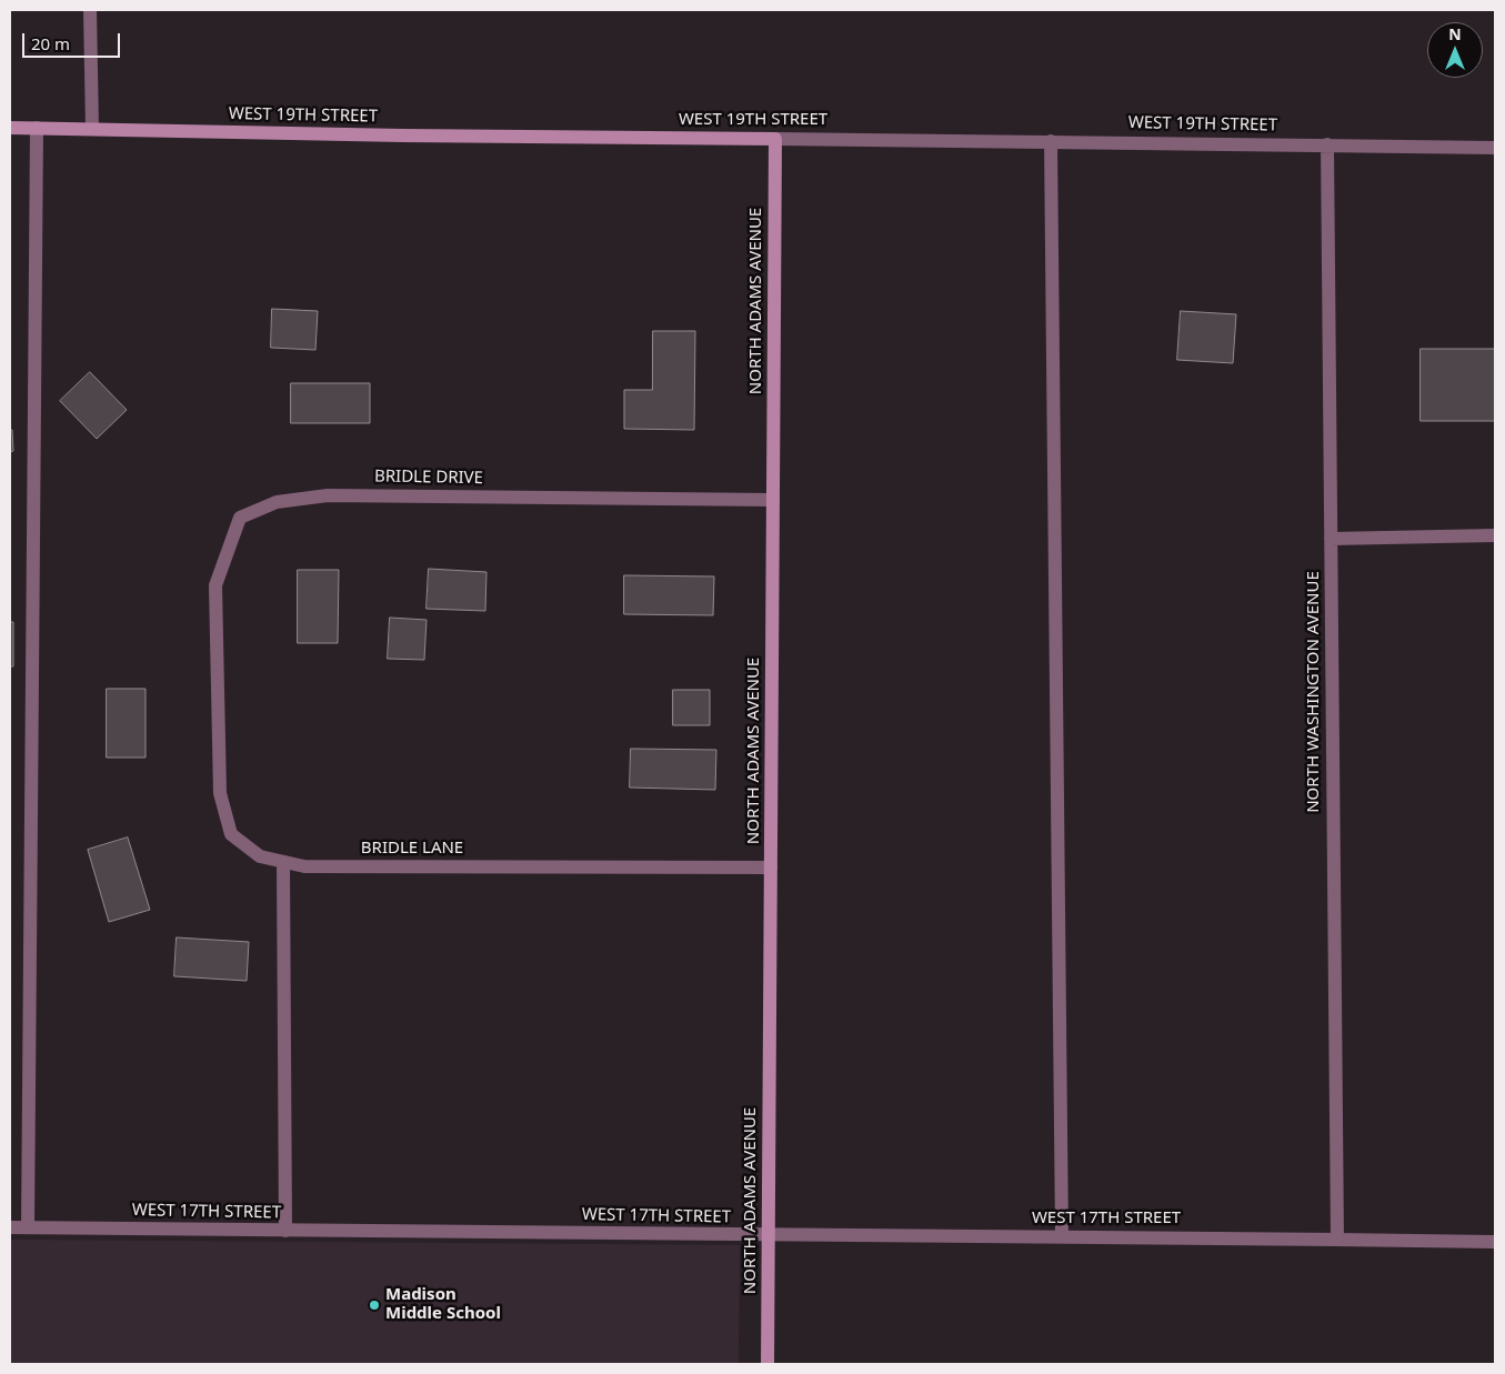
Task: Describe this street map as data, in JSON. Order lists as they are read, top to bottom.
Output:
{
  "streets": {
    "street": [
      "WEST 19TH STREET",
      "NORTH ADAMS AVENUE",
      "BRIDLE DRIVE",
      "NORTH WASHINGTON AVENUE",
      "BRIDLE LANE",
      "WEST 17TH STREET"
    ]
  },
  "crossings": [
    ["WEST 19TH STREET", "NORTH ADAMS AVENUE"],
    ["WEST 19TH STREET", "NORTH WASHINGTON AVENUE"],
    ["NORTH ADAMS AVENUE", "BRIDLE DRIVE"],
    ["NORTH ADAMS AVENUE", "BRIDLE LANE"],
    ["NORTH ADAMS AVENUE", "WEST 17TH STREET"],
    ["BRIDLE DRIVE", "BRIDLE LANE"],
    ["NORTH WASHINGTON AVENUE", "WEST 17TH STREET"]
  ],
  "places": ["Madison Middle School"],
  "scale_bar": "20 m",
  "north": "top"
}
